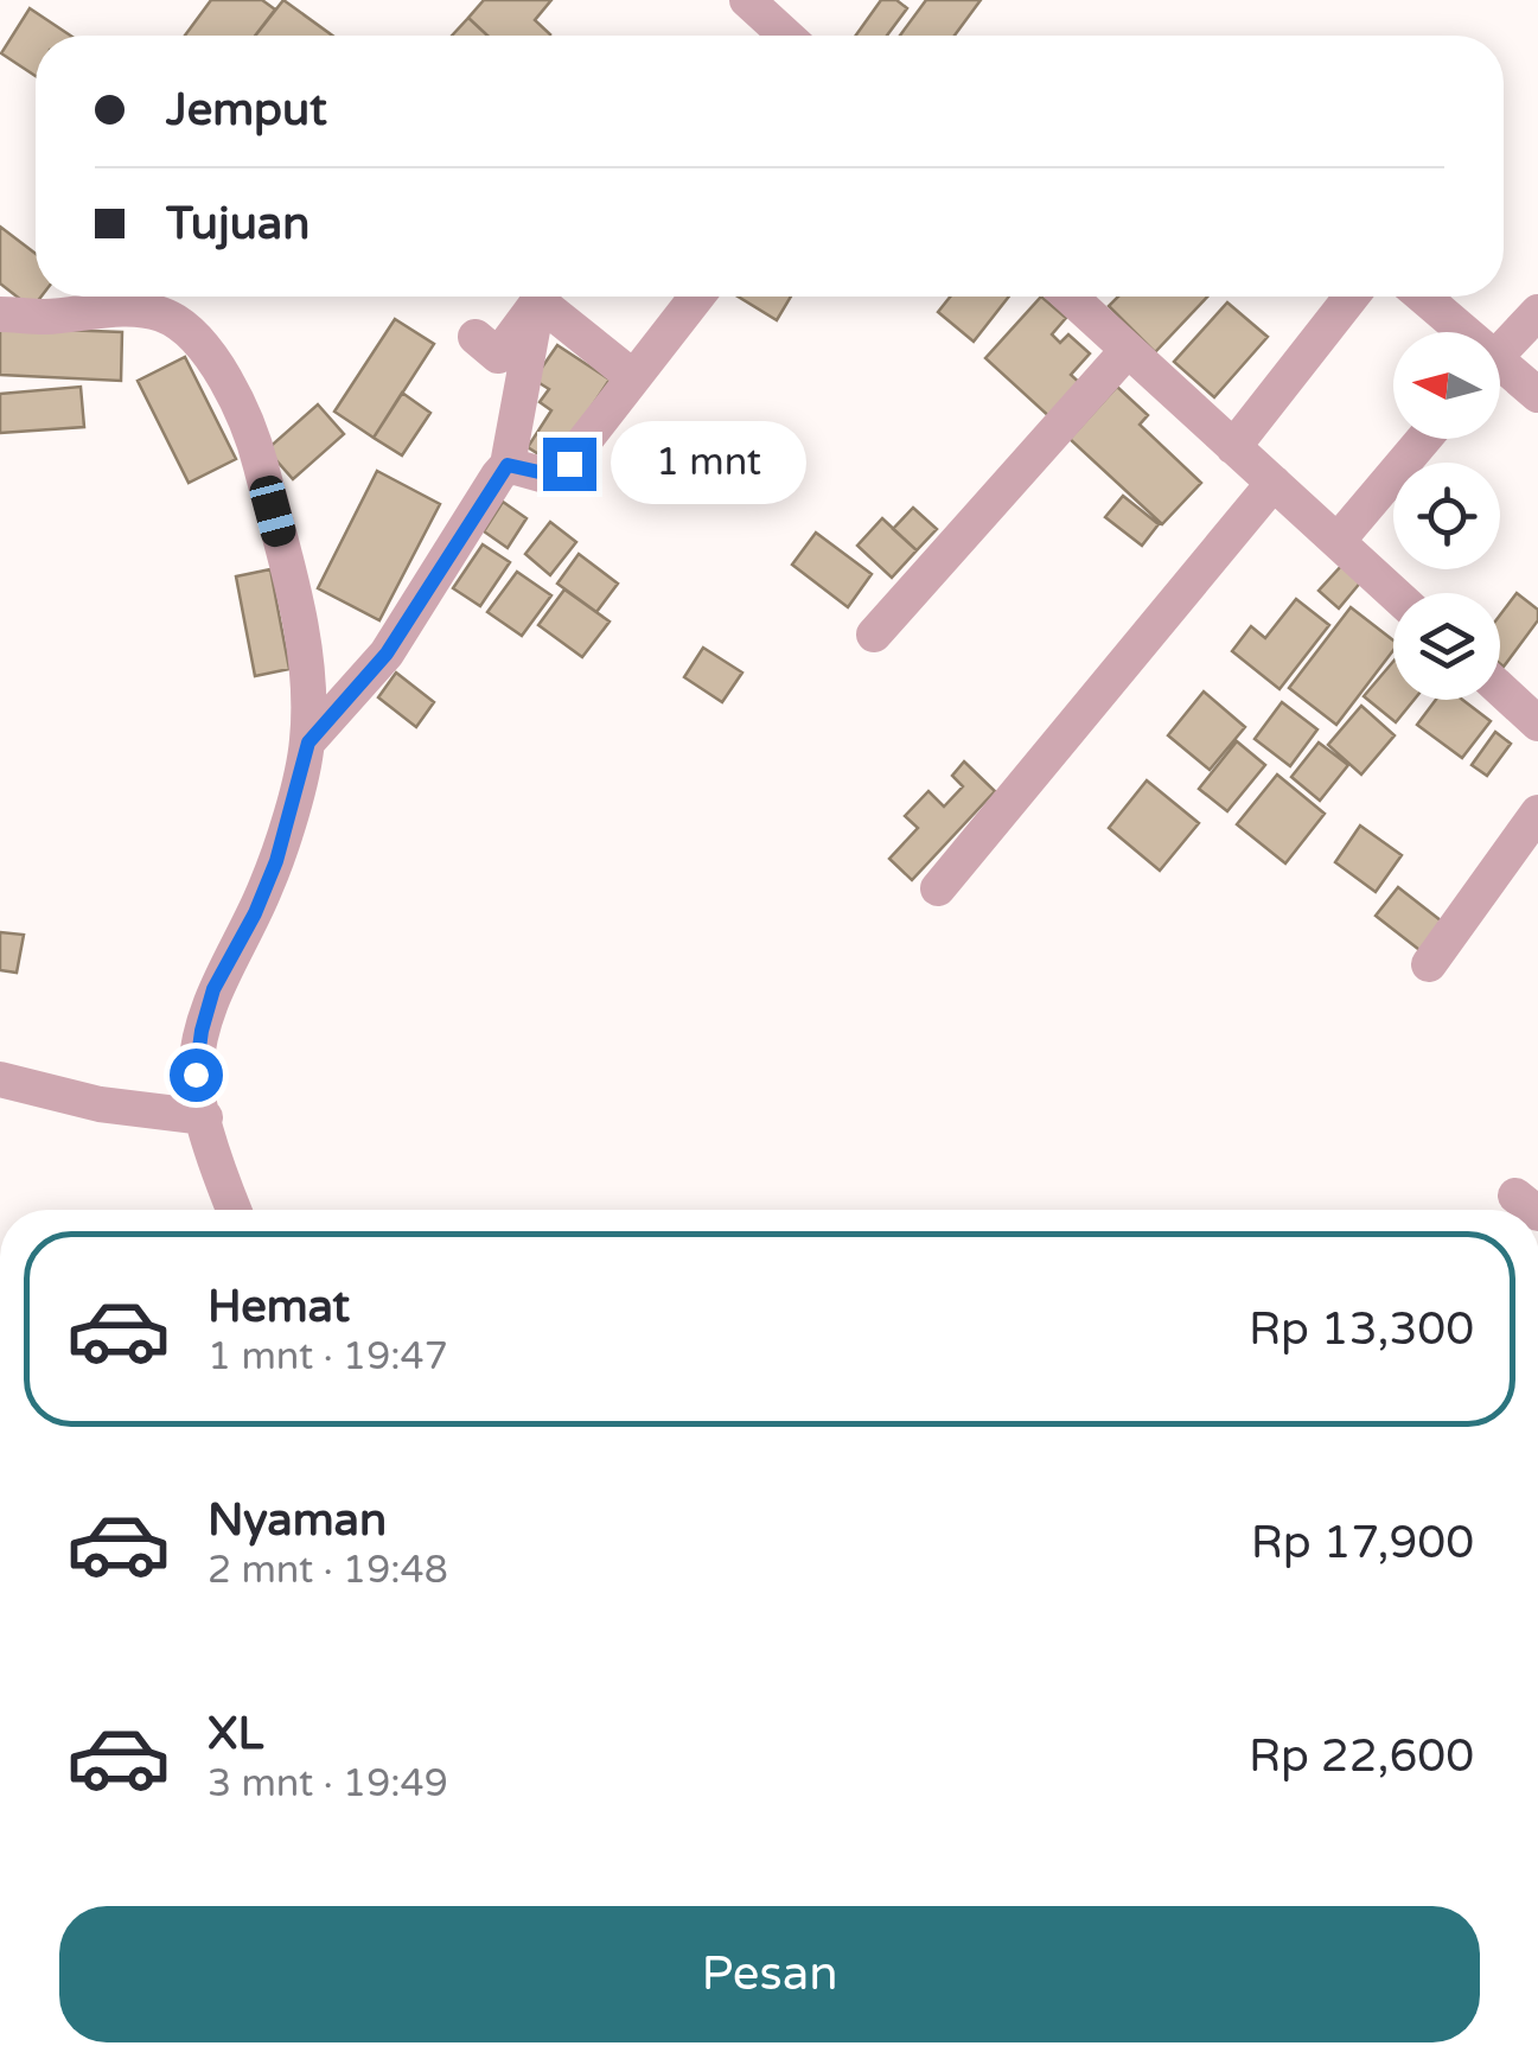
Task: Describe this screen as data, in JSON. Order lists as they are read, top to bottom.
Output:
{
  "north": "left",
  "page": {
    "banner": ["Jemput", "Tujuan"],
    "bubble": "1 mnt",
    "list": [
      {
        "name": "Hemat",
        "note": "1 mnt · 19:47",
        "value": "Rp 13,300"
      },
      {
        "name": "Nyaman",
        "note": "2 mnt · 19:48",
        "value": "Rp 17,900"
      },
      {
        "name": "XL",
        "note": "3 mnt · 19:49",
        "value": "Rp 22,600"
      }
    ],
    "buttons": "Pesan"
  }
}
